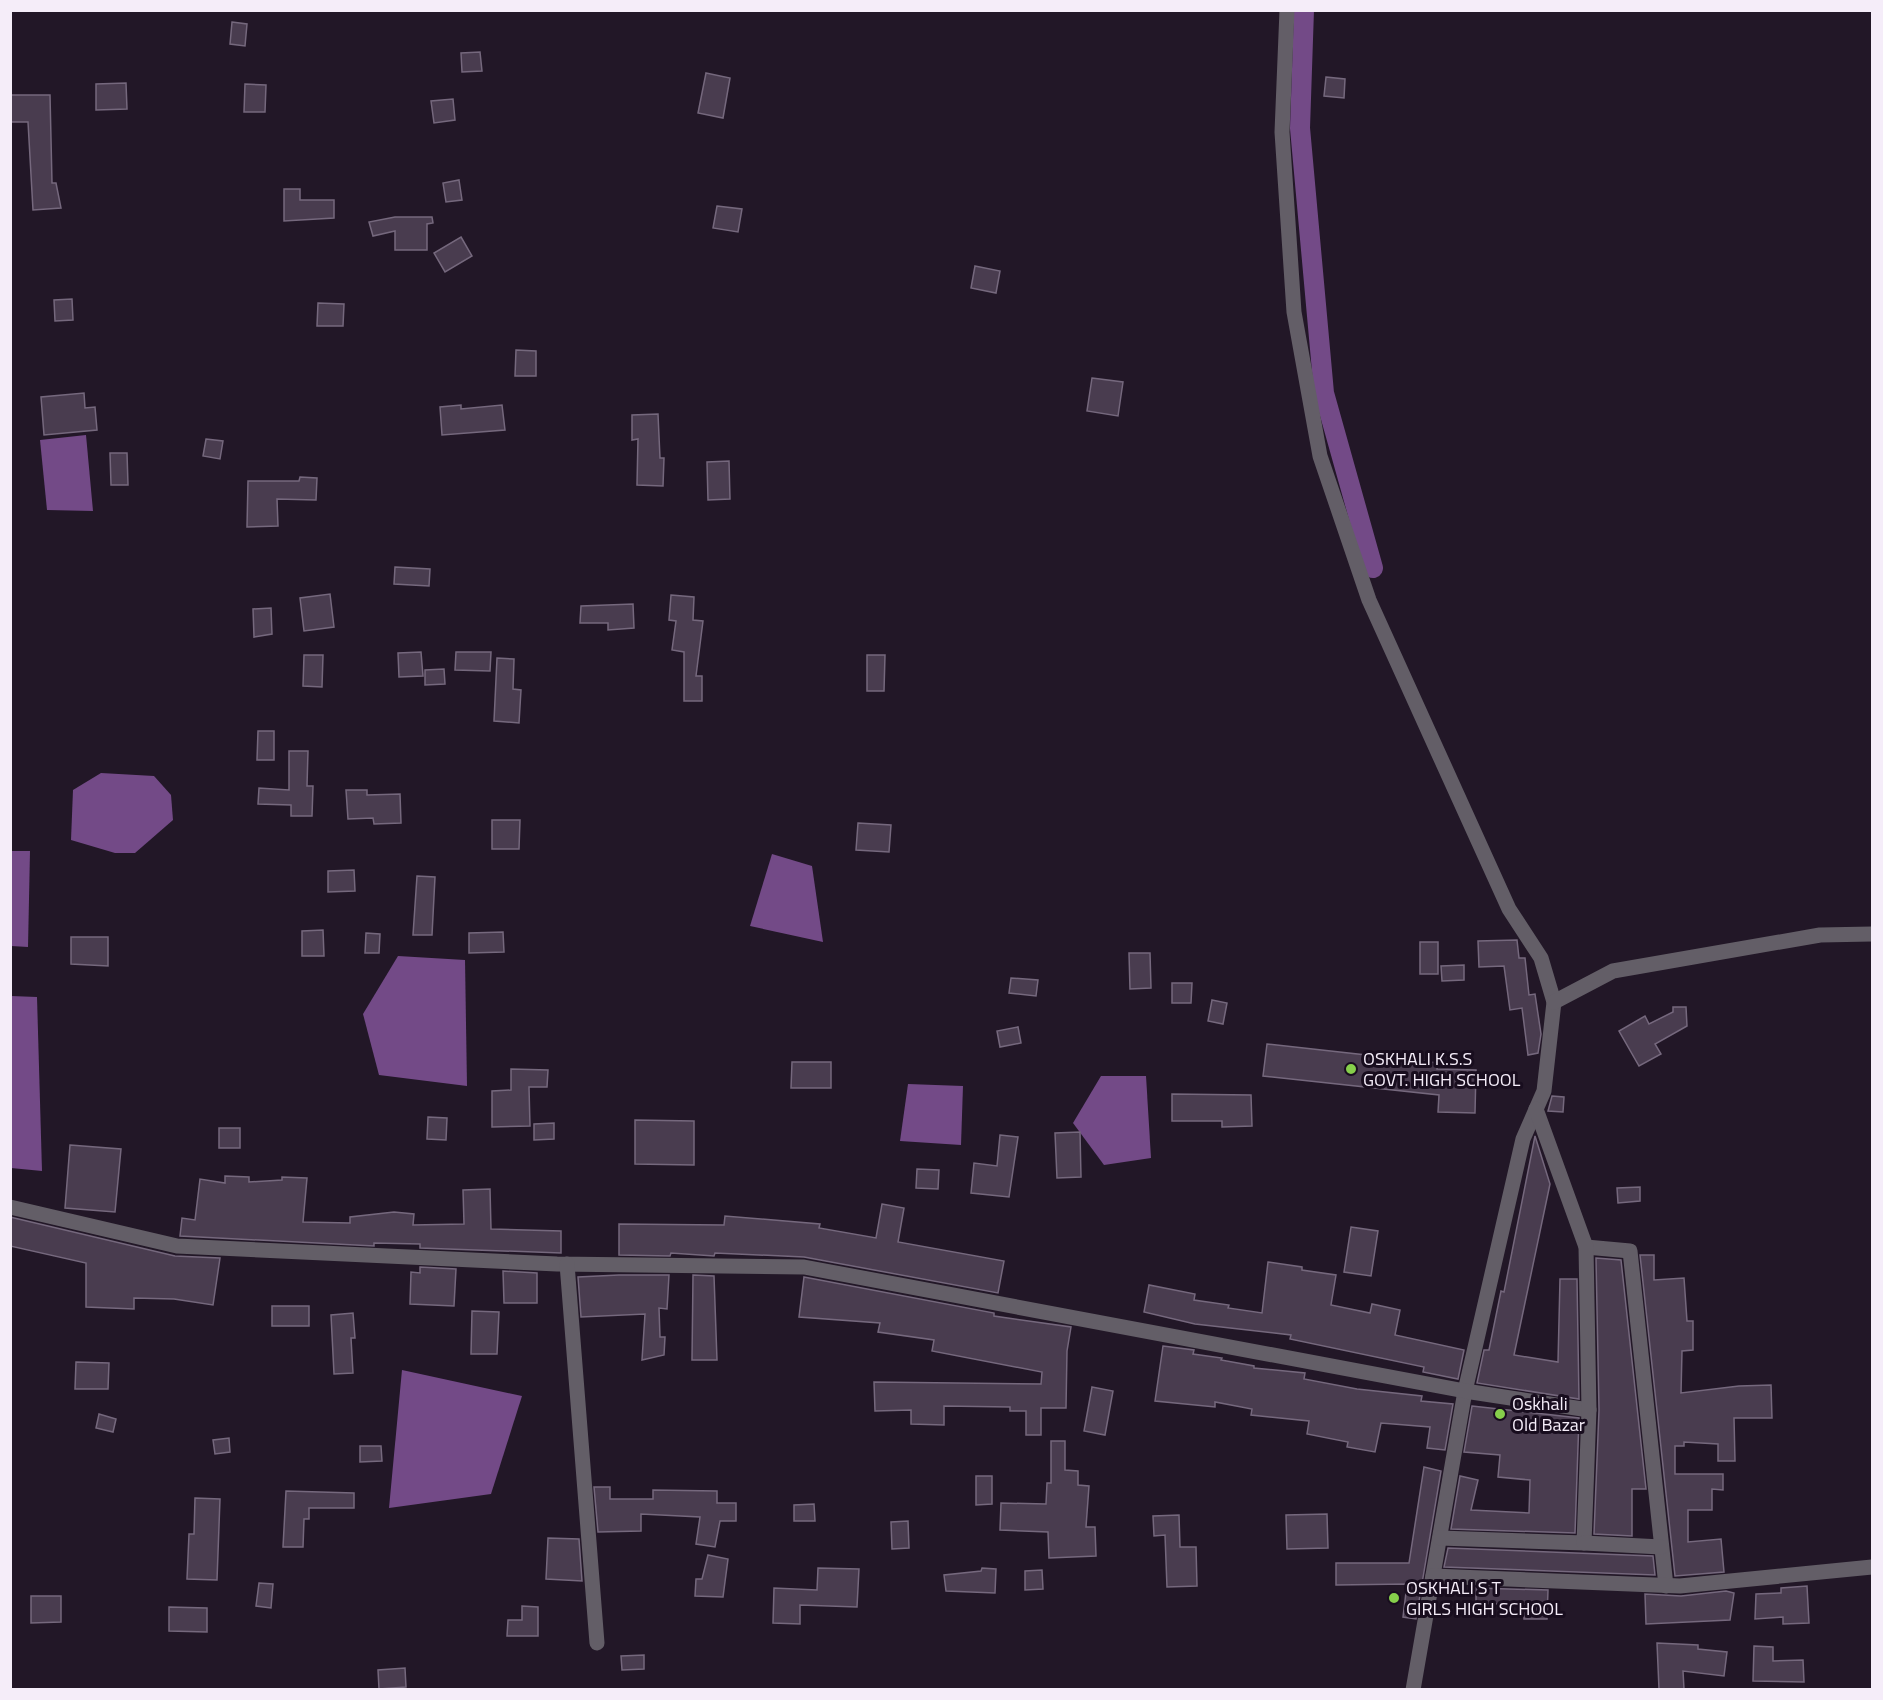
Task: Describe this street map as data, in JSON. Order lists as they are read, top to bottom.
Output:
{
  "places": ["OSKHALI K.S.S GOVT. HIGH SCHOOL", "Oskhali Old Bazar", "OSKHALI S T GIRLS HIGH SCHOOL"]
}
